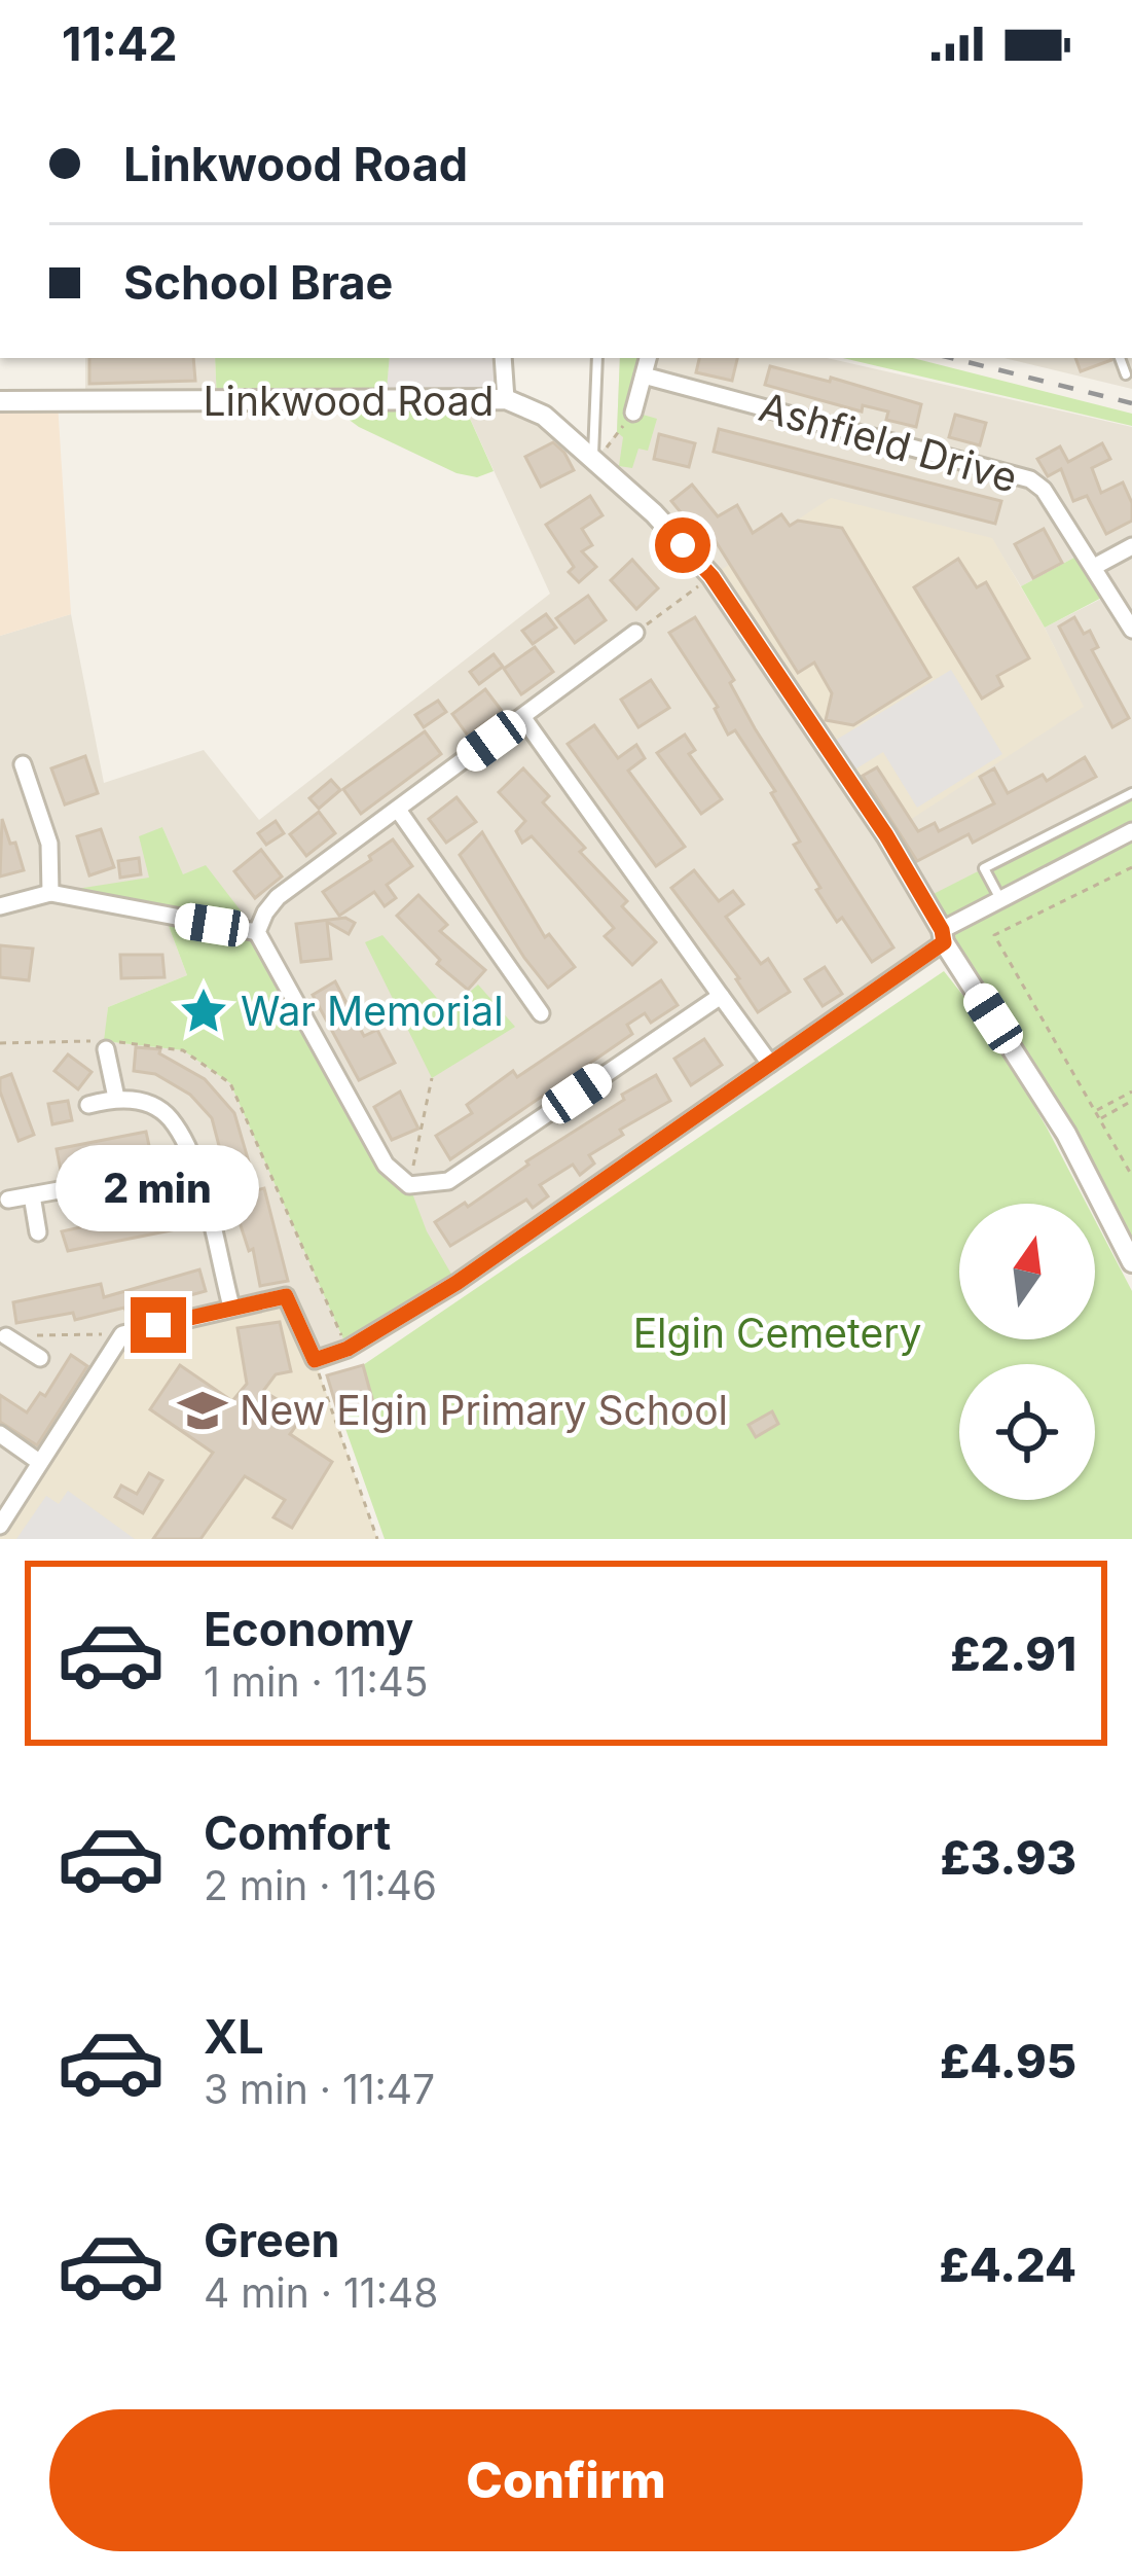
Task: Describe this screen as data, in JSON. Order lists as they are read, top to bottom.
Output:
{
  "streets": {
    "street": ["Linkwood Road", "Ashfield Drive"]
  },
  "parks": ["Elgin Cemetery"],
  "places": {
    "place": ["War Memorial"],
    "school or university": ["New Elgin Primary School"]
  },
  "north": "top",
  "page": {
    "status": "11:42",
    "banner": ["Linkwood Road", "School Brae"],
    "bubble": "2 min",
    "list": [
      {
        "name": "Economy",
        "note": "1 min · 11:45",
        "value": "£2.91"
      },
      {
        "name": "Comfort",
        "note": "2 min · 11:46",
        "value": "£3.93"
      },
      {
        "name": "XL",
        "note": "3 min · 11:47",
        "value": "£4.95"
      },
      {
        "name": "Green",
        "note": "4 min · 11:48",
        "value": "£4.24"
      }
    ],
    "buttons": "Confirm"
  }
}
